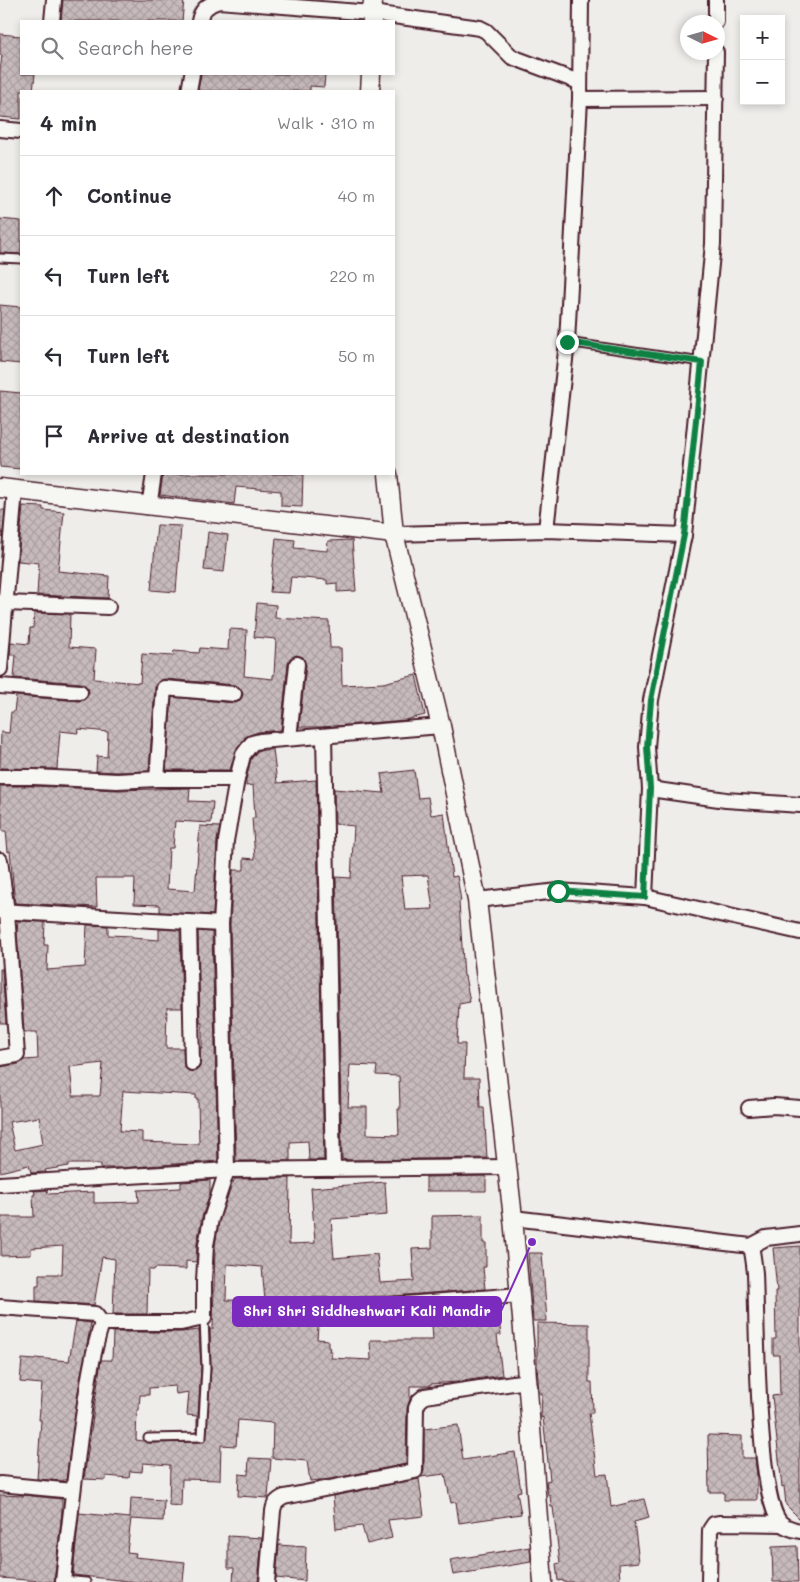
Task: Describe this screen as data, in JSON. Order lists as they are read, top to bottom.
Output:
{
  "places": ["Shri Shri Siddheshwari Kali Mandir"],
  "north": "right",
  "page": {
    "map_buttons": ["+", "−"],
    "search": "Search here",
    "heading": ["4 min", "Walk · 310 m"],
    "list": [
      ["Continue", "40 m"],
      ["Turn left", "220 m"],
      ["Turn left", "50 m"],
      "Arrive at destination"
    ]
  }
}
